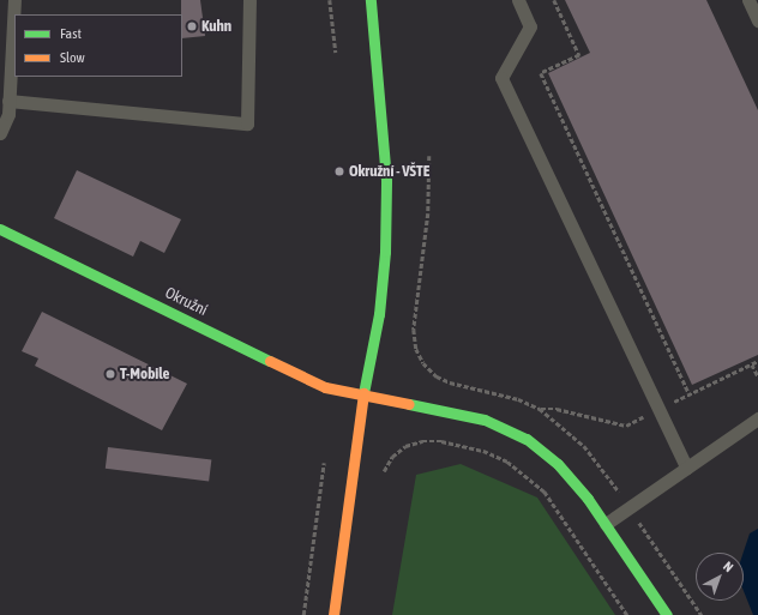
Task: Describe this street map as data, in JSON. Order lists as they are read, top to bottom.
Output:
{
  "streets": {
    "street": ["Okružní"]
  },
  "places": ["Kuhn", "Okružní - VŠTE", "T-Mobile"],
  "legend": ["Fast", "Slow"],
  "north": "top right"
}
